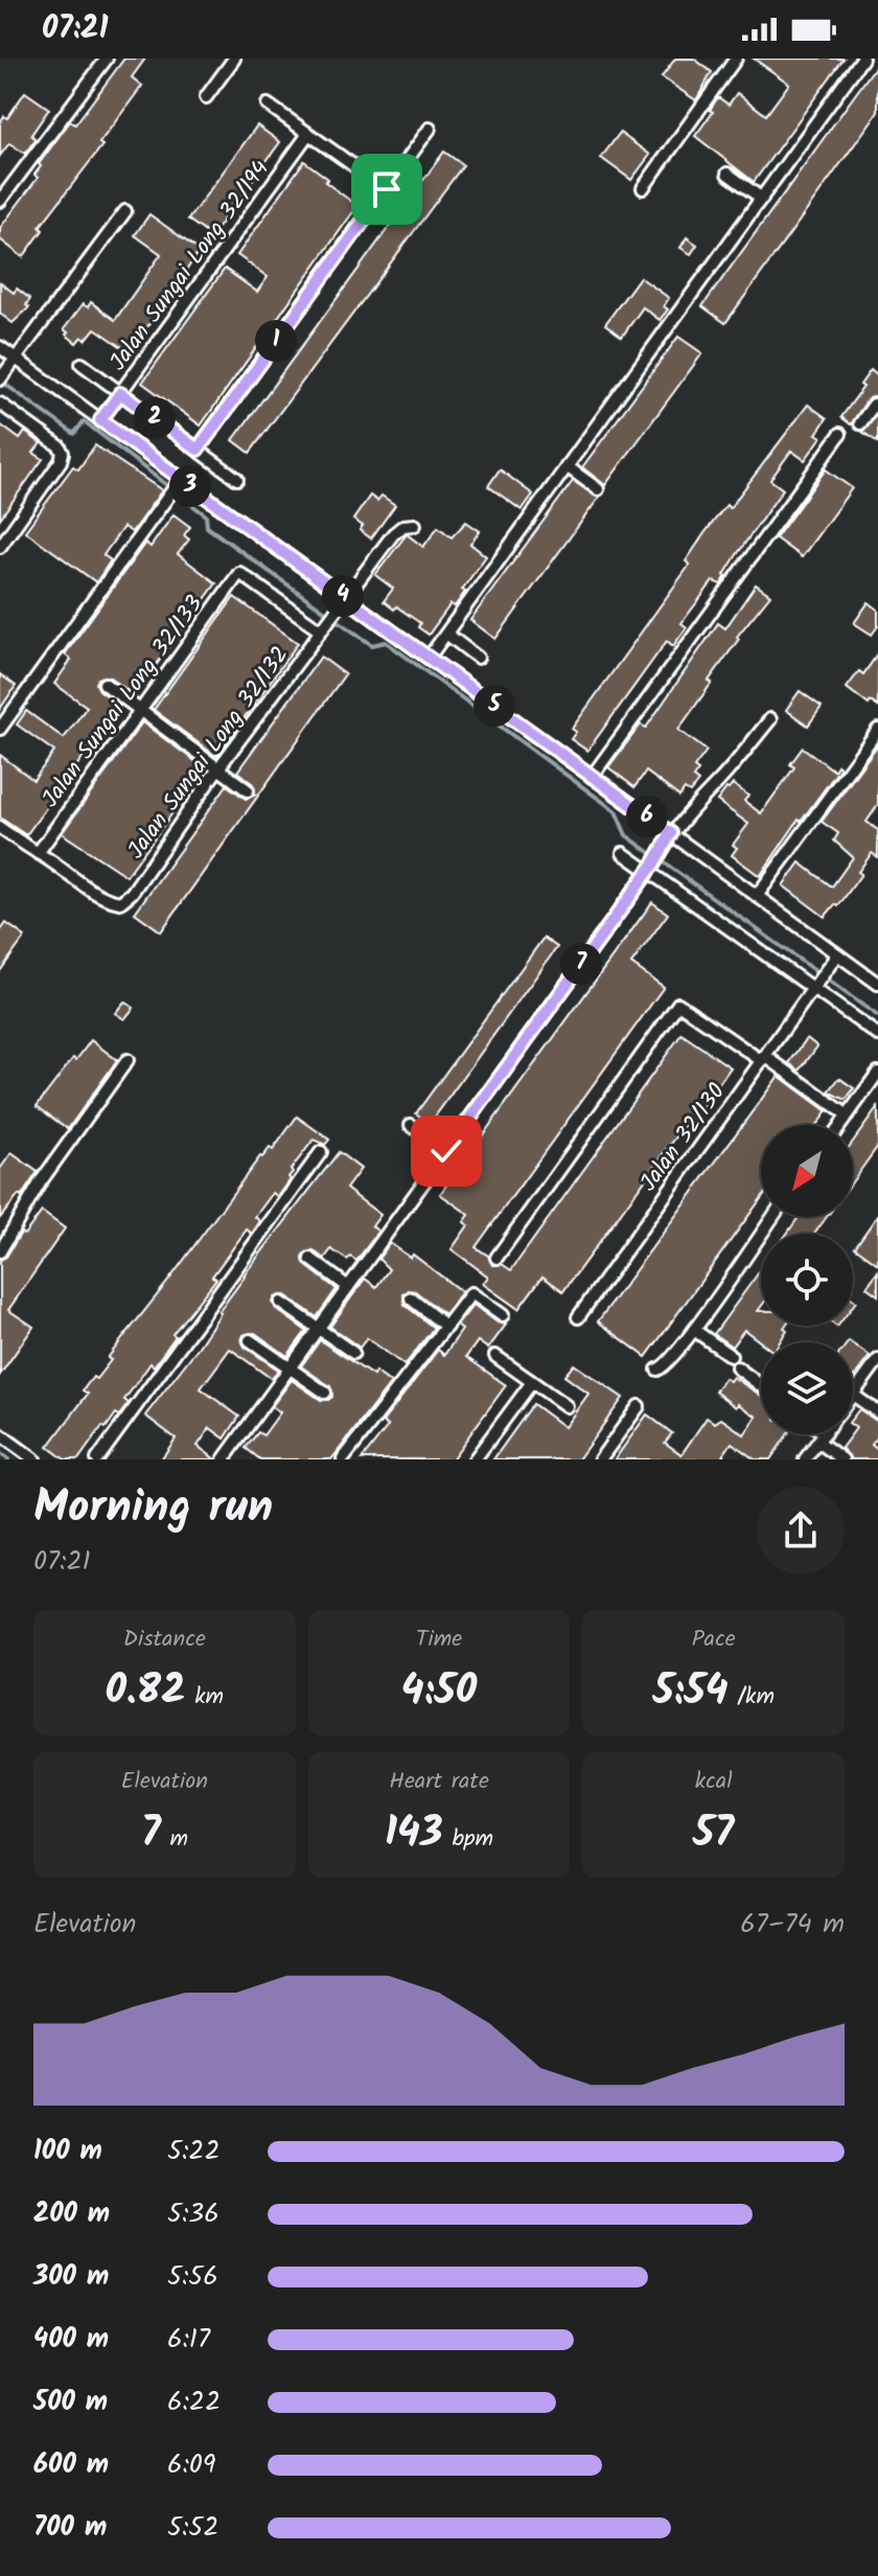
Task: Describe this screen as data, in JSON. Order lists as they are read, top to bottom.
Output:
{
  "streets": {
    "street": [
      "Jalan Sungai Long 32/194",
      "Jalan Sungai Long 32/133",
      "Jalan Sungai Long 32/132",
      "Jalan 32/130"
    ]
  },
  "crossings": [
    ["Jalan Sungai Long 32/133", "Jalan Sungai Long 32/132"]
  ],
  "north": "bottom left",
  "page": {
    "status": "07:21",
    "pins": [
      "1",
      "2",
      "3",
      "4",
      "5",
      "6",
      "7"
    ],
    "heading": ["Morning run", "07:21"],
    "stats": [
      ["Distance", "0.82 km"],
      ["Time", "4:50"],
      ["Pace", "5:54 /km"],
      ["Elevation", "7 m"],
      ["Heart rate", "143 bpm"],
      ["kcal", "57"]
    ],
    "chart": ["Elevation", "67–74 m"],
    "list": [
      {
        "name": "100 m",
        "note": "5:22"
      },
      {
        "name": "200 m",
        "note": "5:36"
      },
      {
        "name": "300 m",
        "note": "5:56"
      },
      {
        "name": "400 m",
        "note": "6:17"
      },
      {
        "name": "500 m",
        "note": "6:22"
      },
      {
        "name": "600 m",
        "note": "6:09"
      },
      {
        "name": "700 m",
        "note": "5:52"
      }
    ]
  }
}
